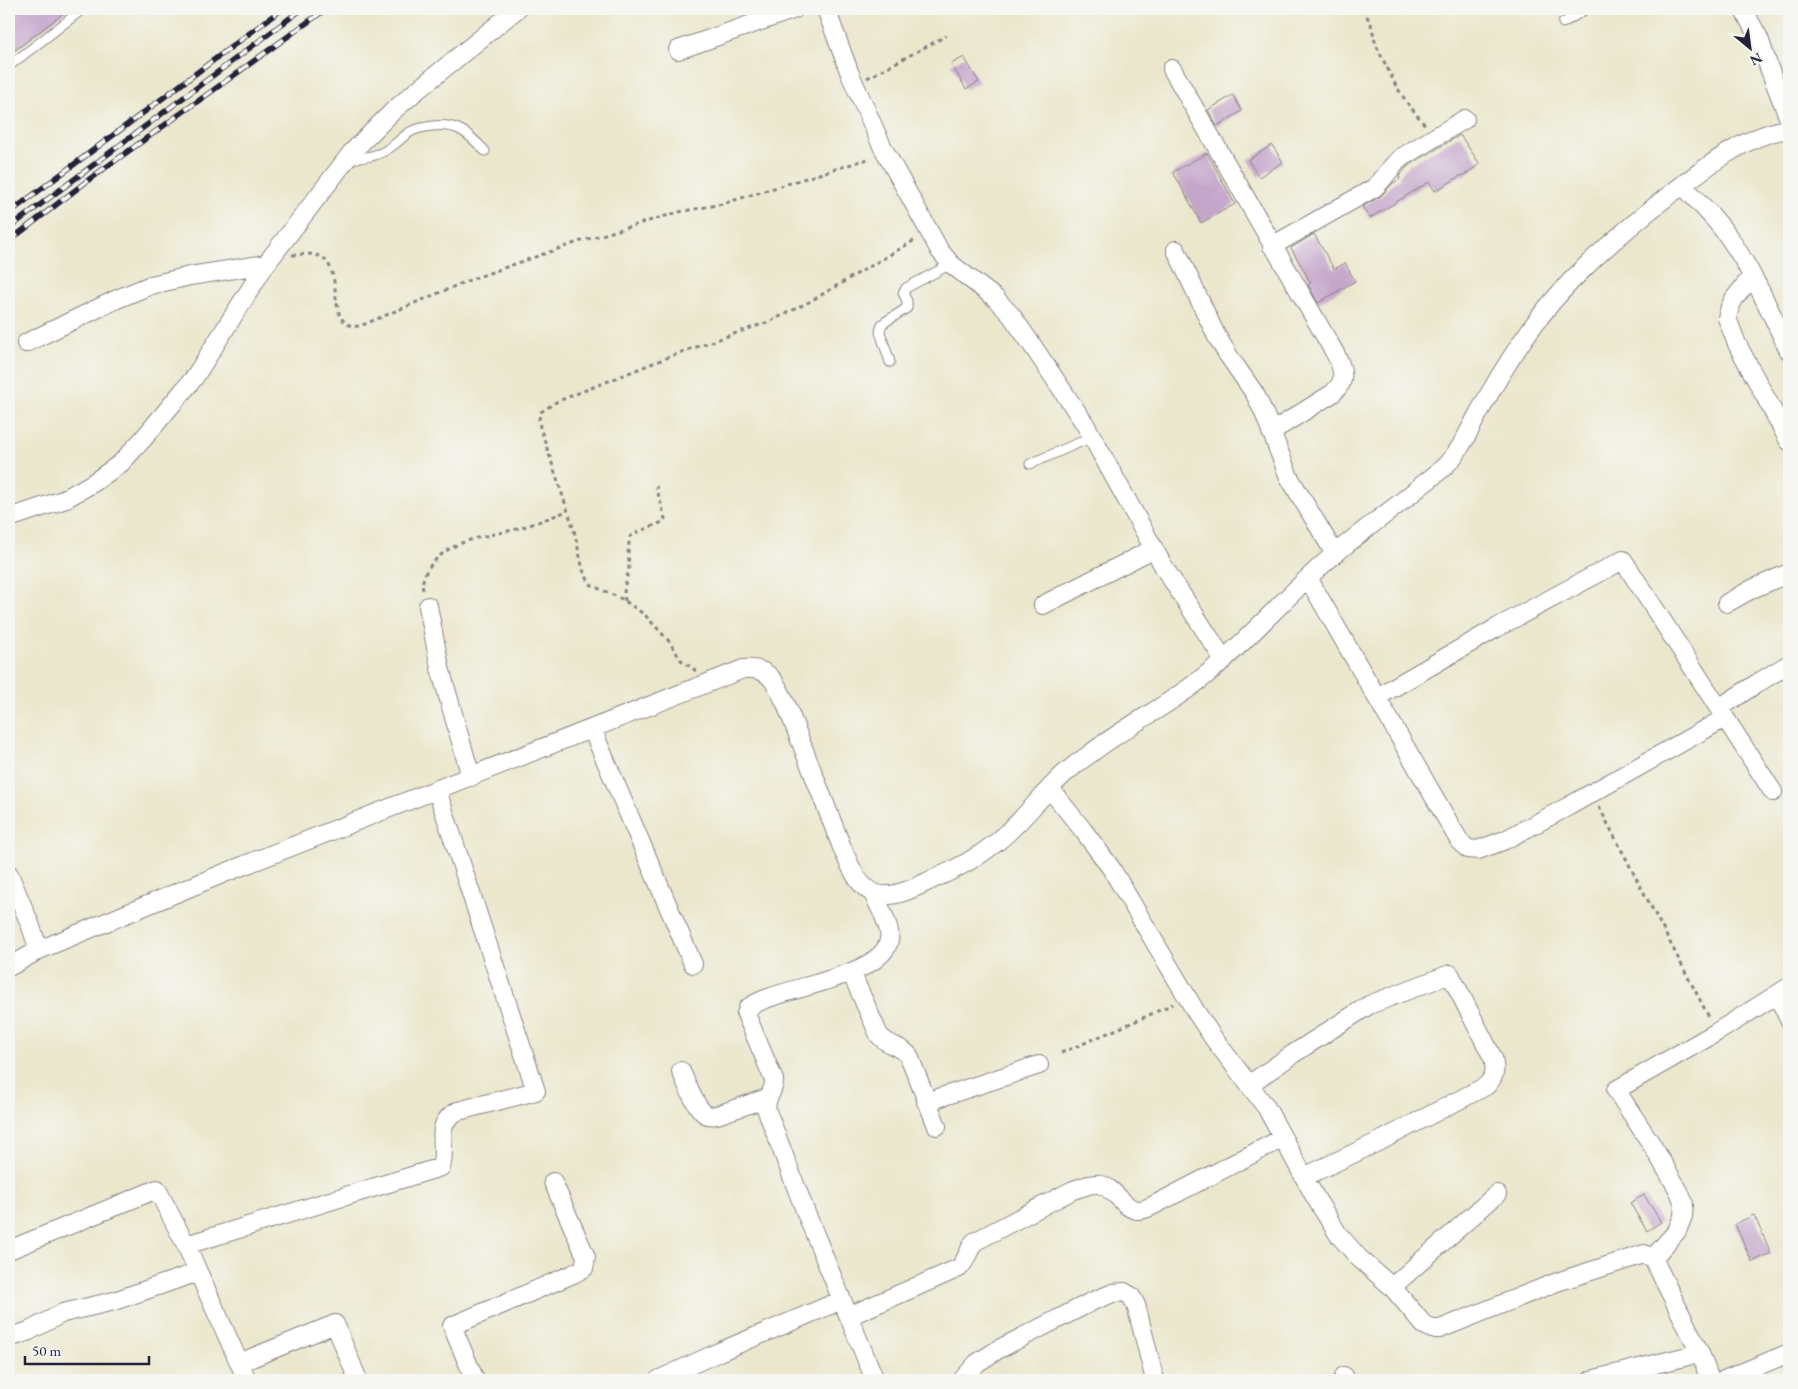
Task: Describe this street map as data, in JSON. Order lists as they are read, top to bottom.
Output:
{
  "scale_bar": "50 m",
  "north": "bottom right"
}
